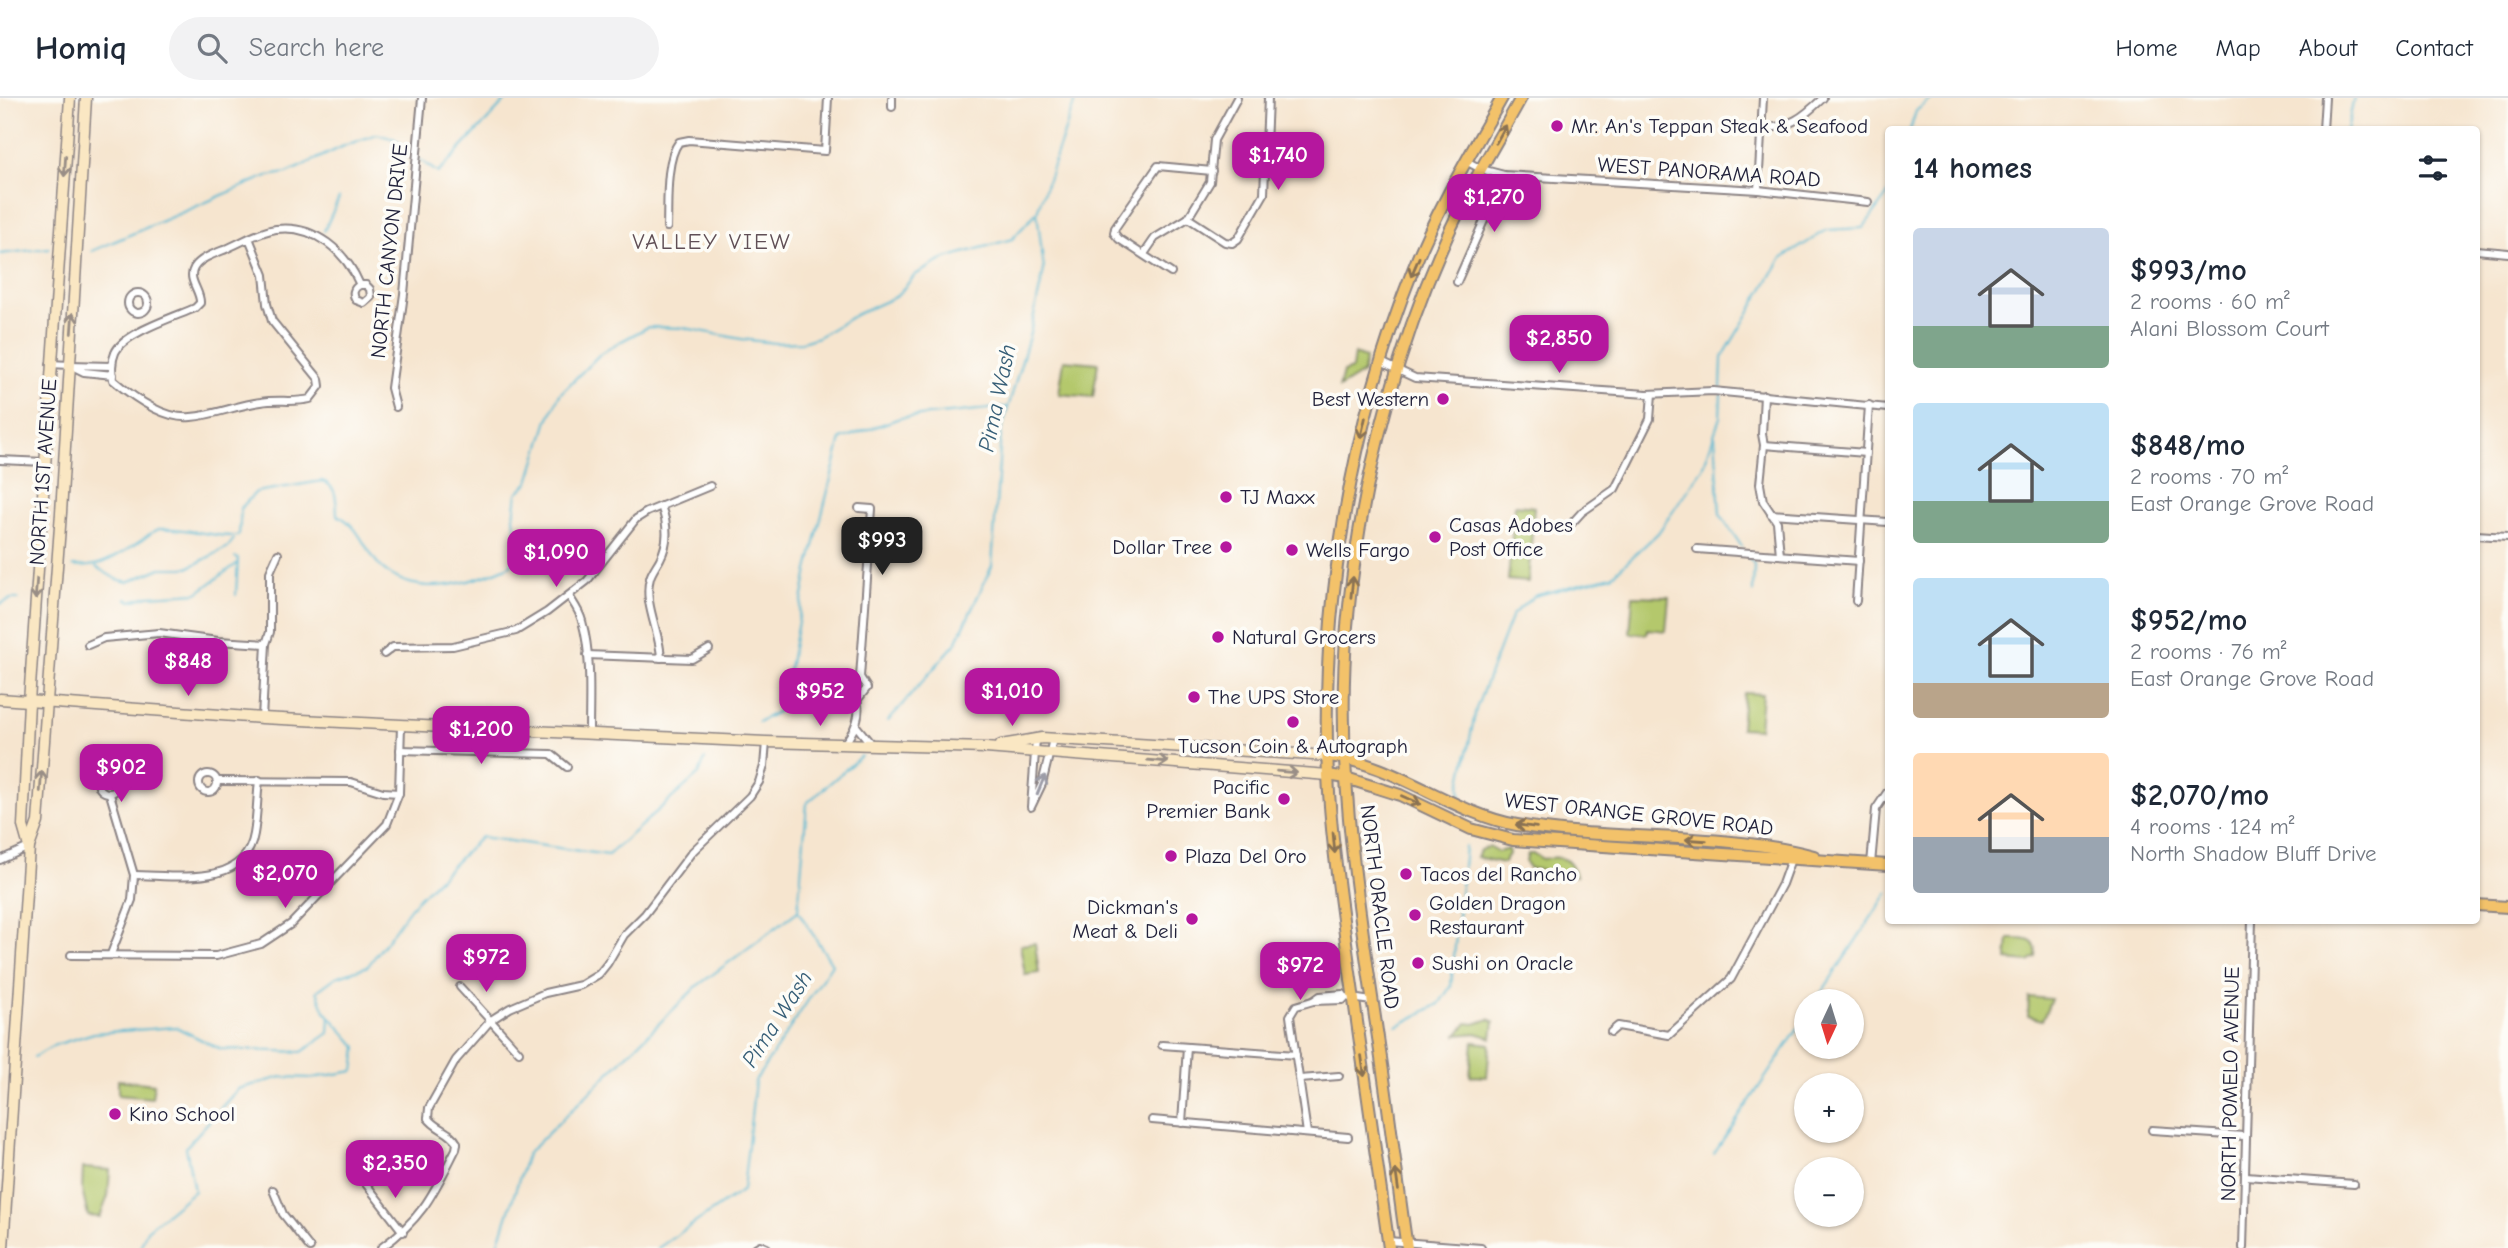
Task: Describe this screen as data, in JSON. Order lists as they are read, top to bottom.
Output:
{
  "streets": {
    "main road": ["NORTH 1ST AVENUE", "WEST ORANGE GROVE ROAD", "NORTH ORACLE ROAD"],
    "street": ["WEST PANORAMA ROAD", "NORTH CANYON DRIVE", "NORTH POMELO AVENUE"]
  },
  "crossings": [
    ["WEST PANORAMA ROAD", "NORTH ORACLE ROAD"],
    ["NORTH 1ST AVENUE", "WEST ORANGE GROVE ROAD"],
    ["WEST ORANGE GROVE ROAD", "NORTH ORACLE ROAD"]
  ],
  "districts": ["VALLEY VIEW"],
  "water": ["Pima Wash"],
  "places": [
    "Mr. An's Teppan Steak & Seafood",
    "Best Western",
    "TJ Maxx",
    "Casas Adobes Post Office",
    "Dollar Tree",
    "Wells Fargo",
    "Natural Grocers",
    "The UPS Store",
    "Tucson Coin & Autograph",
    "Pacific Premier Bank",
    "Plaza Del Oro",
    "Tacos del Rancho",
    "Golden Dragon Restaurant",
    "Dickman's Meat & Deli",
    "Sushi on Oracle",
    "Kino School"
  ],
  "north": "bottom",
  "page": {
    "header": "Homiq",
    "search": "Search here",
    "nav": [
      "Home",
      "Map",
      "About",
      "Contact"
    ],
    "heading": "14 homes",
    "price": [
      "$1,740",
      "$1,270",
      "$2,850",
      "$993",
      "$1,090",
      "$848",
      "$952",
      "$1,010",
      "$1,200",
      "$902",
      "$2,070",
      "$972",
      "$972",
      "$2,350"
    ],
    "list": [
      {
        "name": "$993/mo",
        "note": "2 rooms · 60 m² · Alani Blossom Court"
      },
      {
        "name": "$848/mo",
        "note": "2 rooms · 70 m² · East Orange Grove Road"
      },
      {
        "name": "$952/mo",
        "note": "2 rooms · 76 m² · East Orange Grove Road"
      },
      {
        "name": "$2,070/mo",
        "note": "4 rooms · 124 m² · North Shadow Bluff Drive"
      }
    ],
    "map_buttons": ["+", "−"]
  }
}
